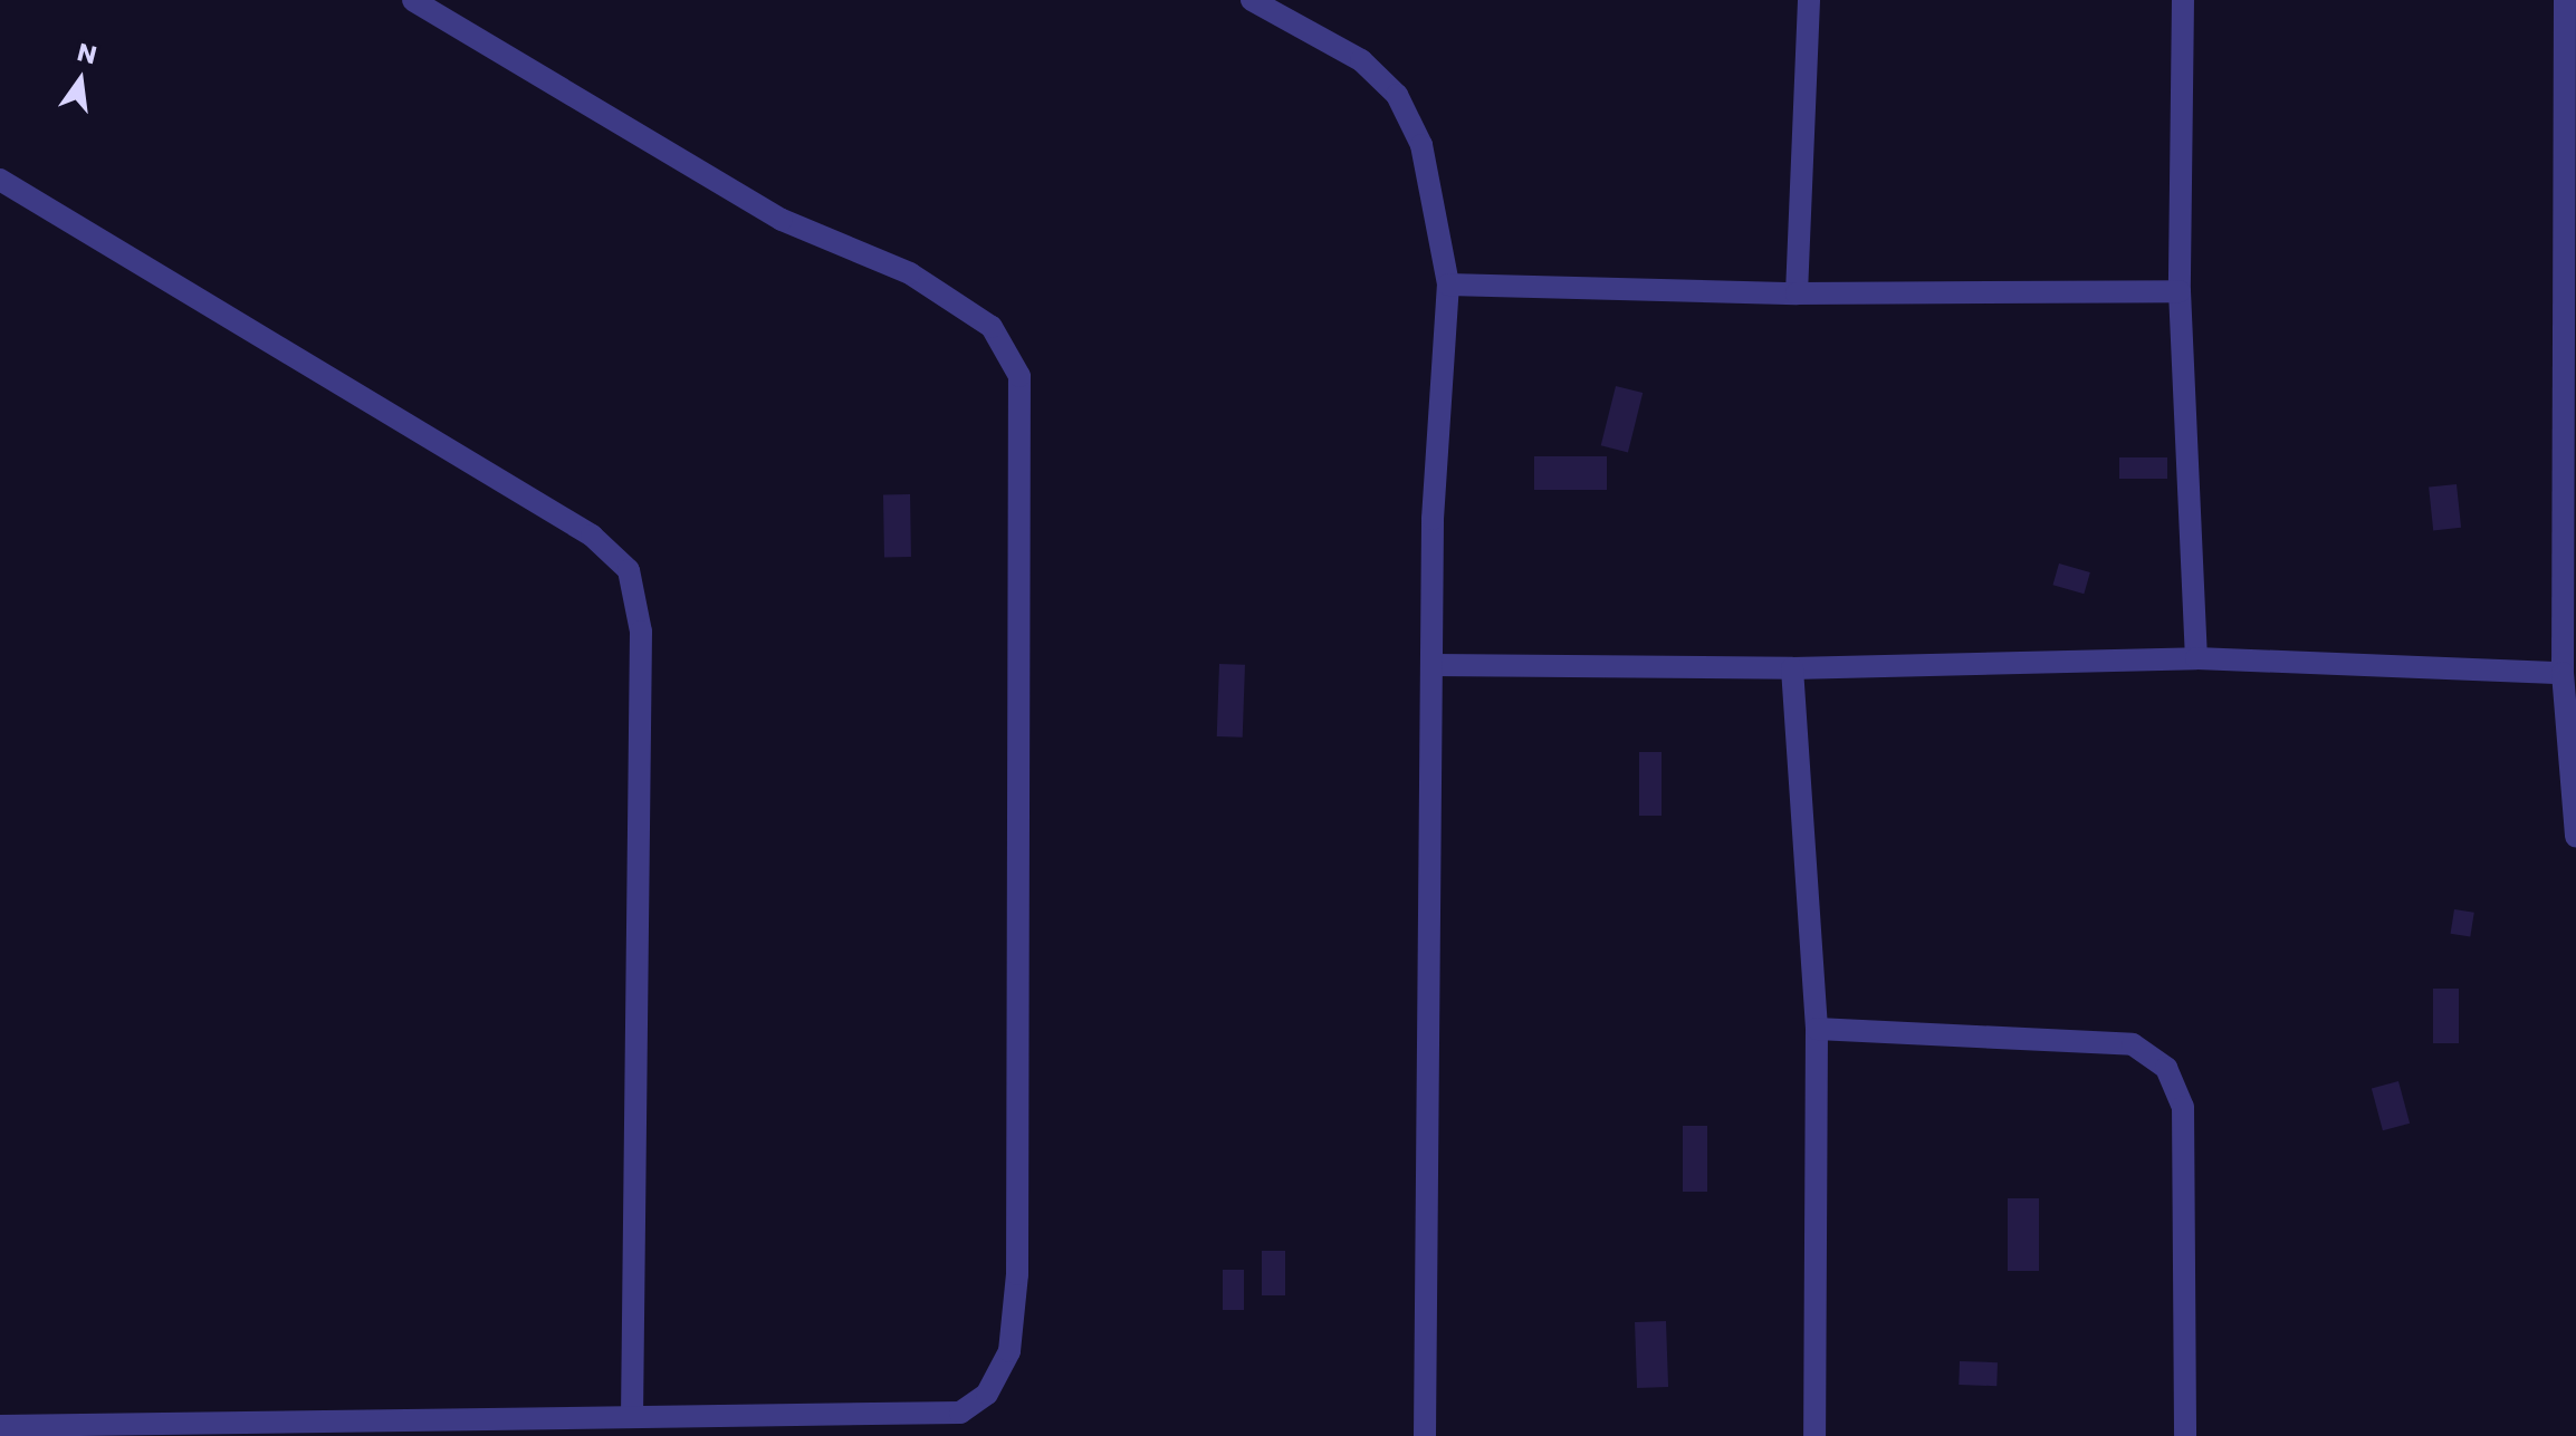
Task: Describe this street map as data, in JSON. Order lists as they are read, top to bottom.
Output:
{
  "north": "top"
}
